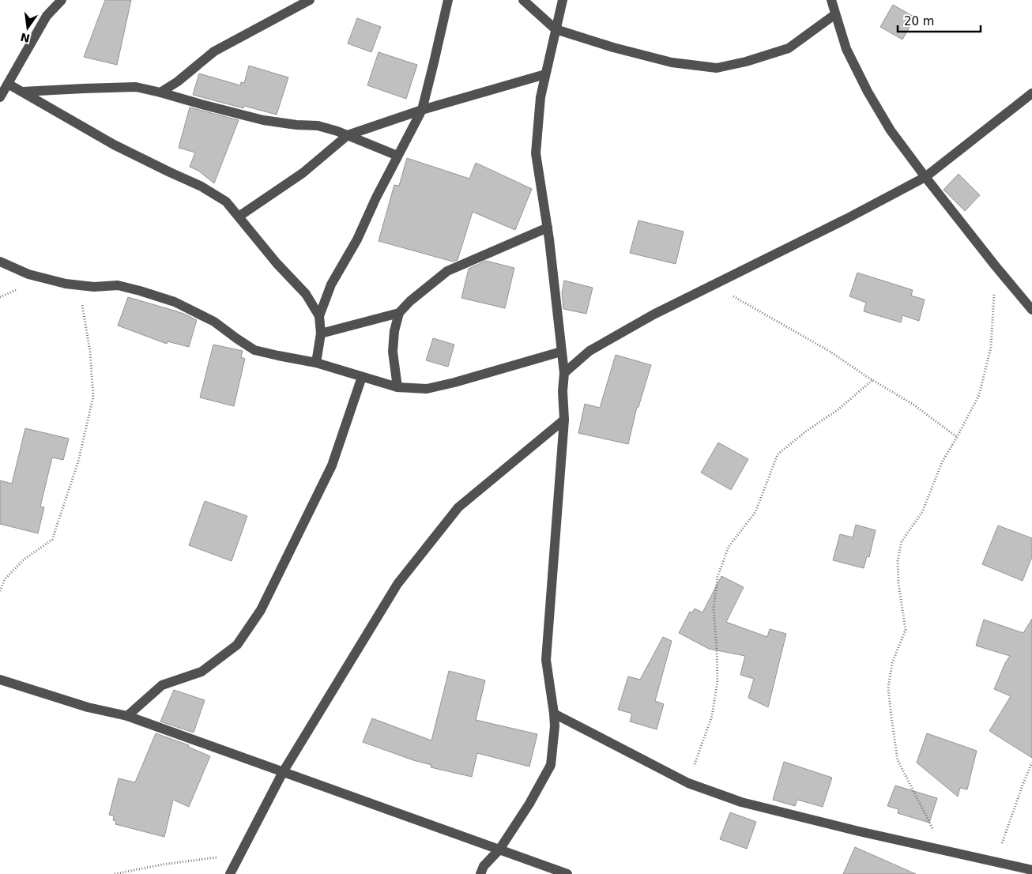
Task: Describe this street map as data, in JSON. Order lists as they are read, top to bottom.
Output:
{
  "scale_bar": "20 m",
  "north": "bottom"
}
